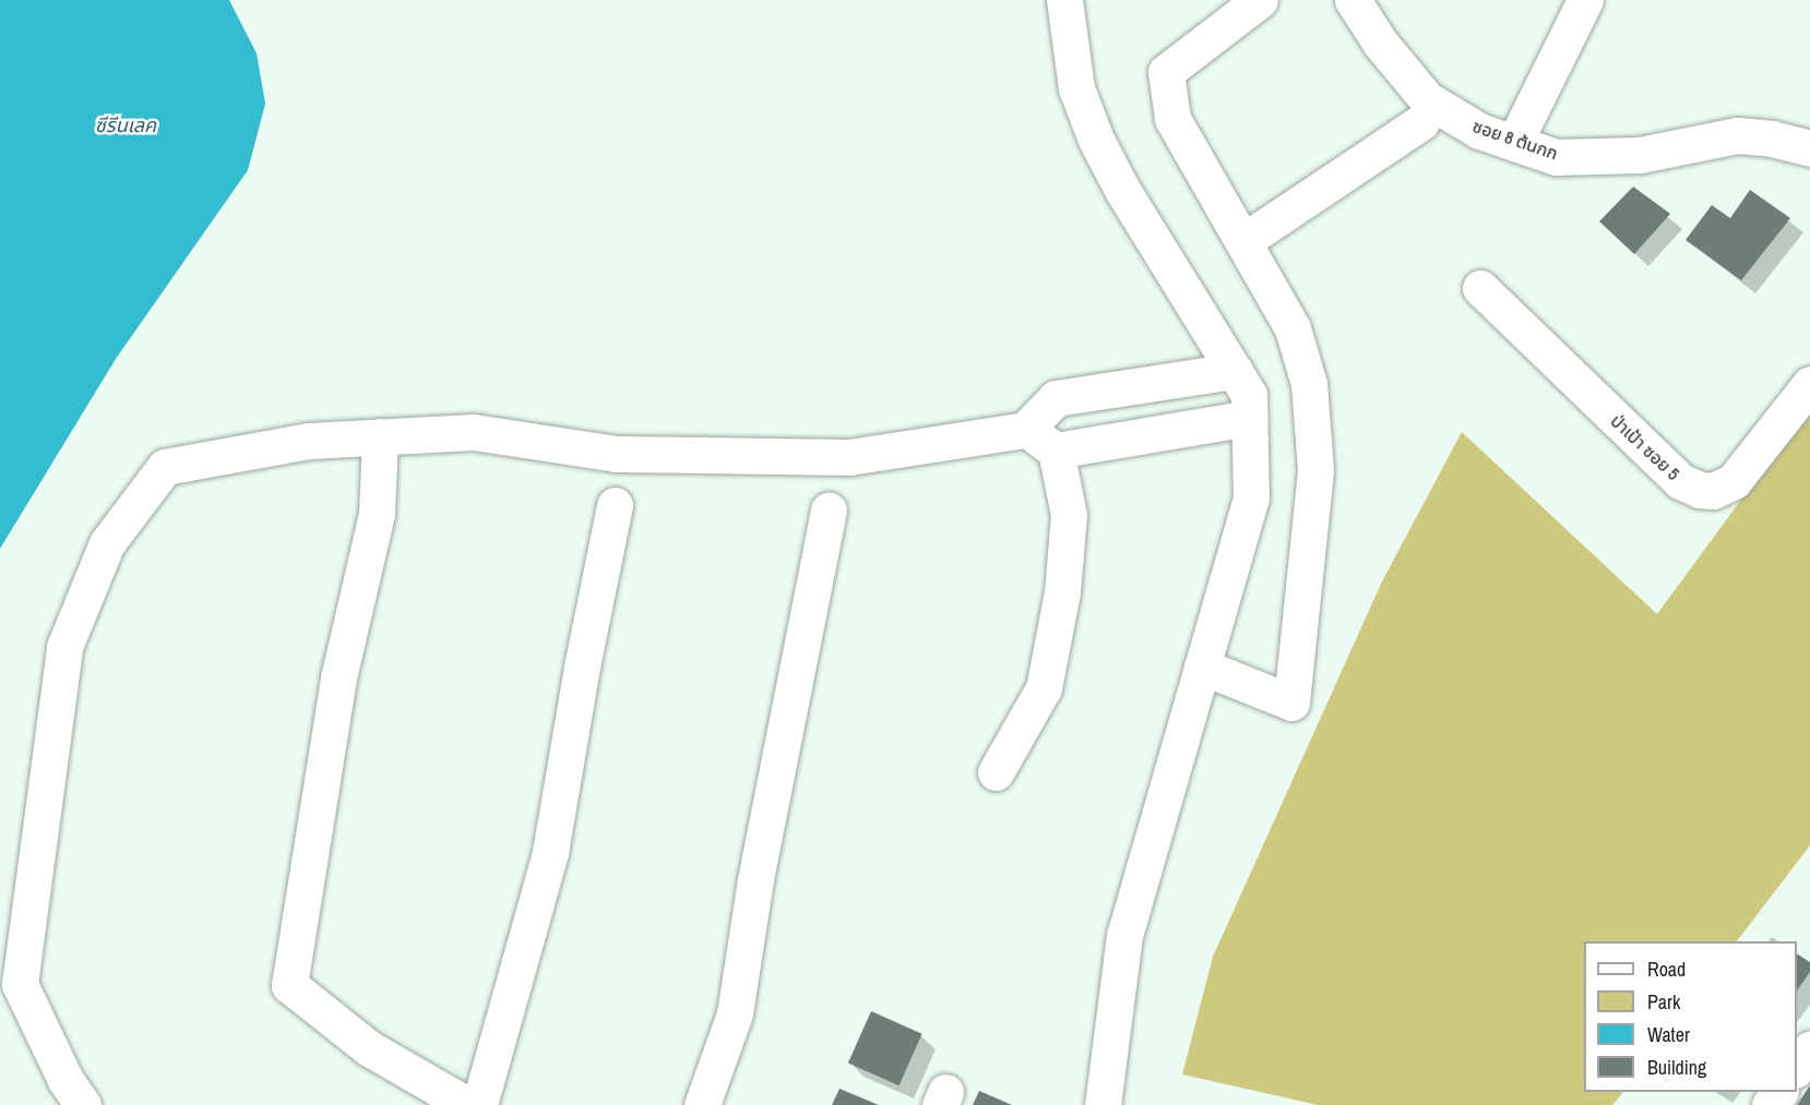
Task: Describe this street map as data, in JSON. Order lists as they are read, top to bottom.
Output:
{
  "streets": {
    "street": ["ซอย 8 ต้นกก", "ป่าเป้า ซอย 5"]
  },
  "water": ["ซีรีนเลค"],
  "legend": [
    "Road",
    "Park",
    "Water",
    "Building"
  ]
}
